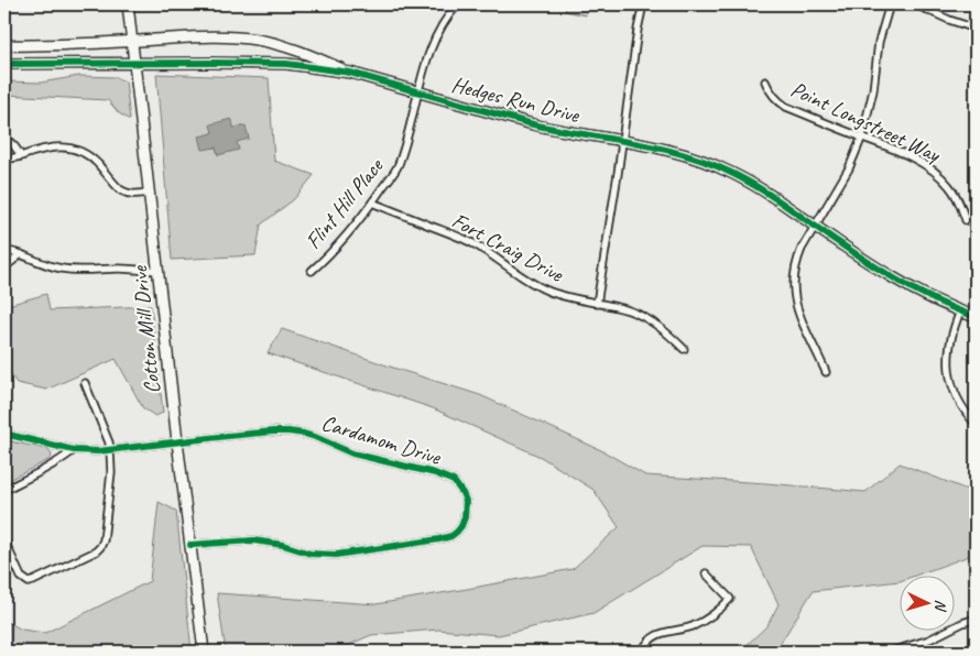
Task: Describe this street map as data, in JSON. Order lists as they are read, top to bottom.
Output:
{
  "streets": {
    "street": [
      "Hedges Run Drive",
      "Point Longstreet Way",
      "Flint Hill Place",
      "Fort Craig Drive",
      "Cotton Mill Drive",
      "Cardamom Drive"
    ]
  },
  "crossings": [
    ["Hedges Run Drive", "Flint Hill Place"],
    ["Hedges Run Drive", "Cotton Mill Drive"],
    ["Flint Hill Place", "Fort Craig Drive"],
    ["Cotton Mill Drive", "Cardamom Drive"]
  ],
  "north": "right"
}
